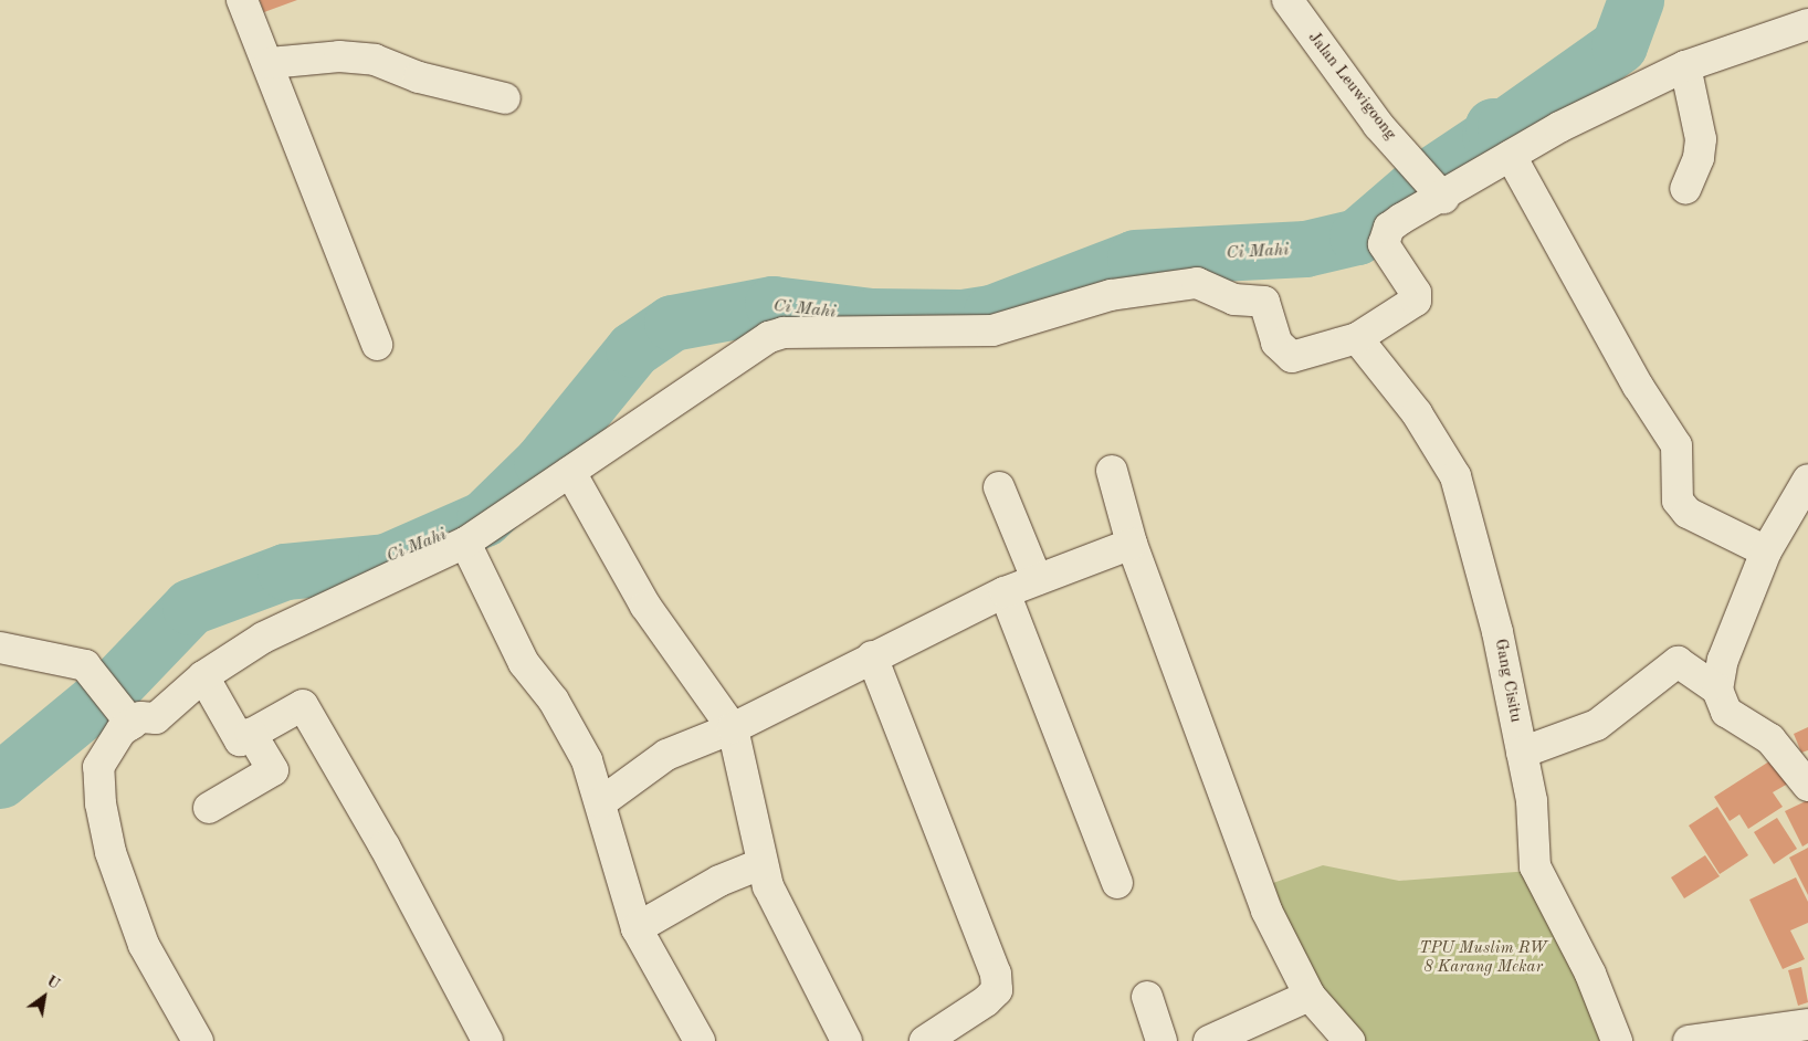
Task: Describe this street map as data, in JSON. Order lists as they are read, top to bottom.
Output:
{
  "streets": {
    "street": ["Jalan Leuwigoong", "Gang Cisitu"]
  },
  "water": ["Ci Mahi"],
  "parks": ["TPU Muslim RW 8 Karang Mekar"],
  "north": "top right"
}
